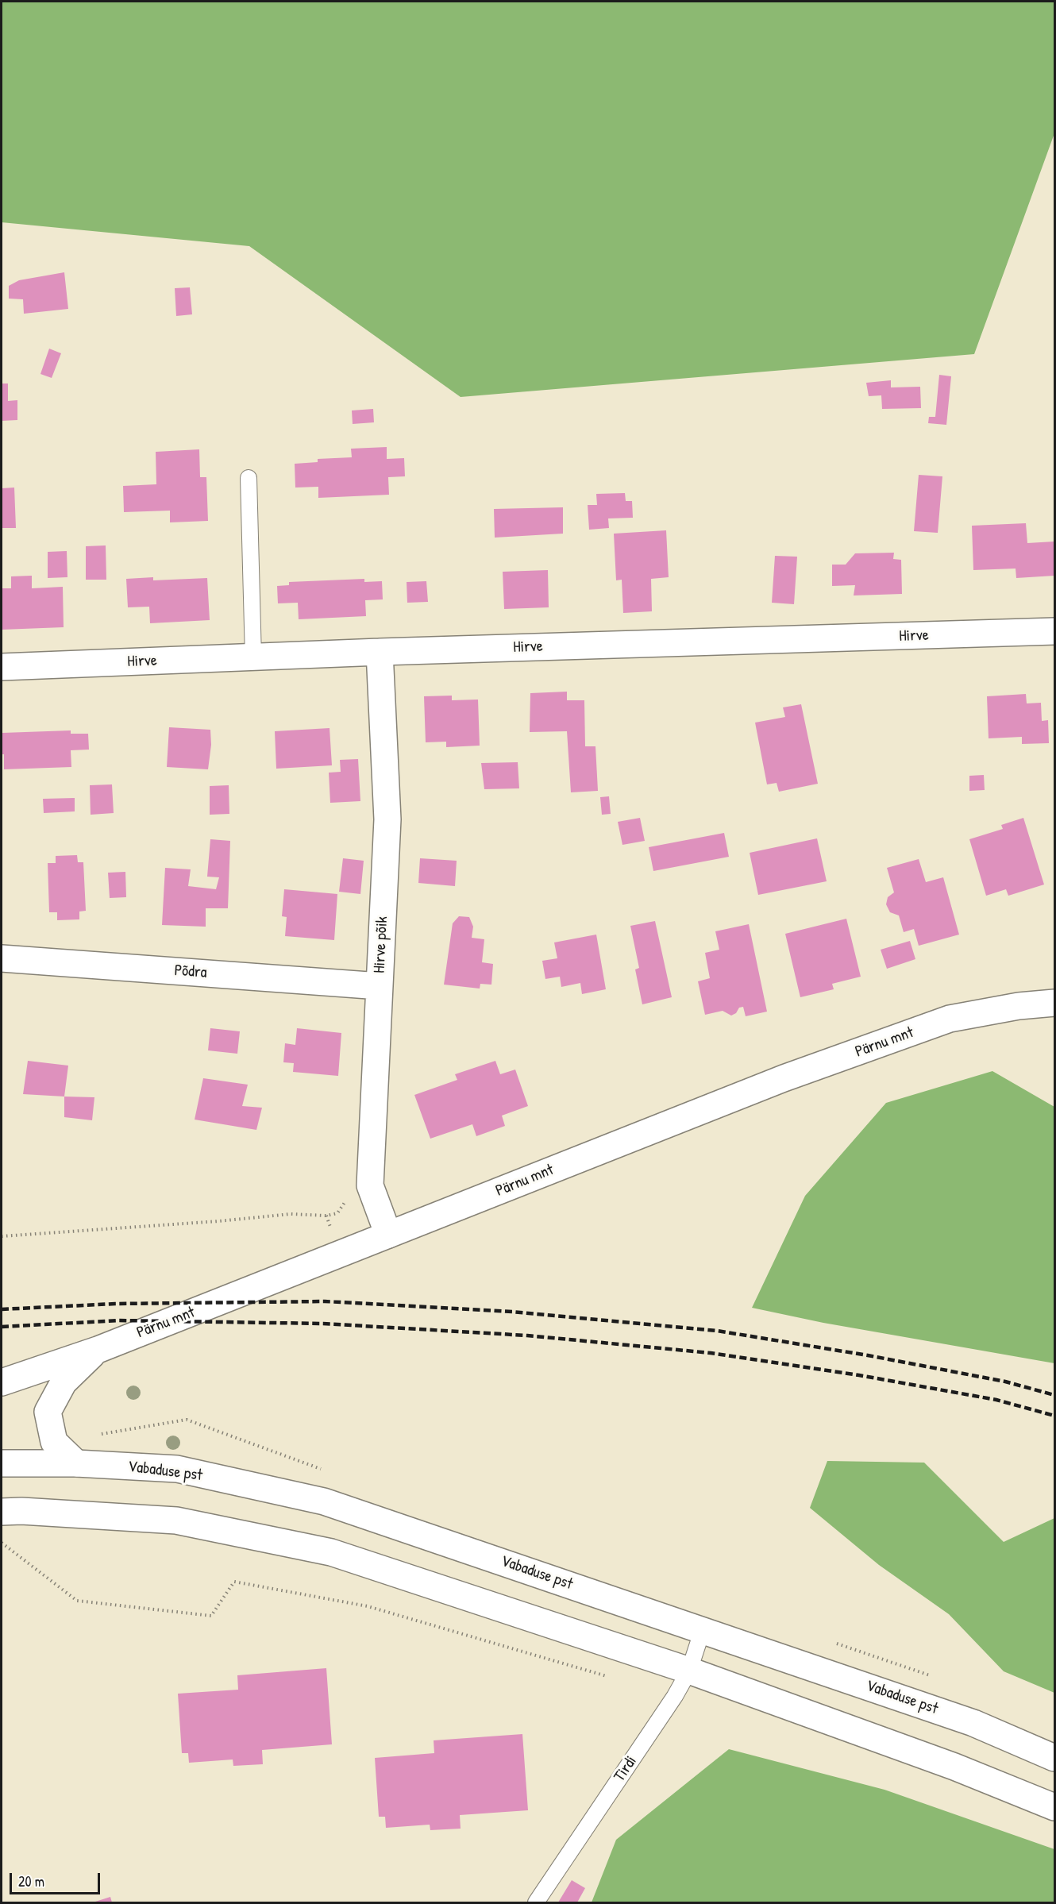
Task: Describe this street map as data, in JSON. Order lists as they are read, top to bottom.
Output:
{
  "streets": {
    "main road": [
      "Hirve",
      "Hirve põik",
      "Põdra",
      "Pärnu mnt",
      "Vabaduse pst"
    ],
    "lane": ["Tirdi"]
  },
  "crossings": [
    ["Hirve", "Hirve põik"],
    ["Hirve põik", "Põdra"],
    ["Hirve põik", "Pärnu mnt"],
    ["Vabaduse pst", "Tirdi"]
  ],
  "scale_bar": "20 m"
}
